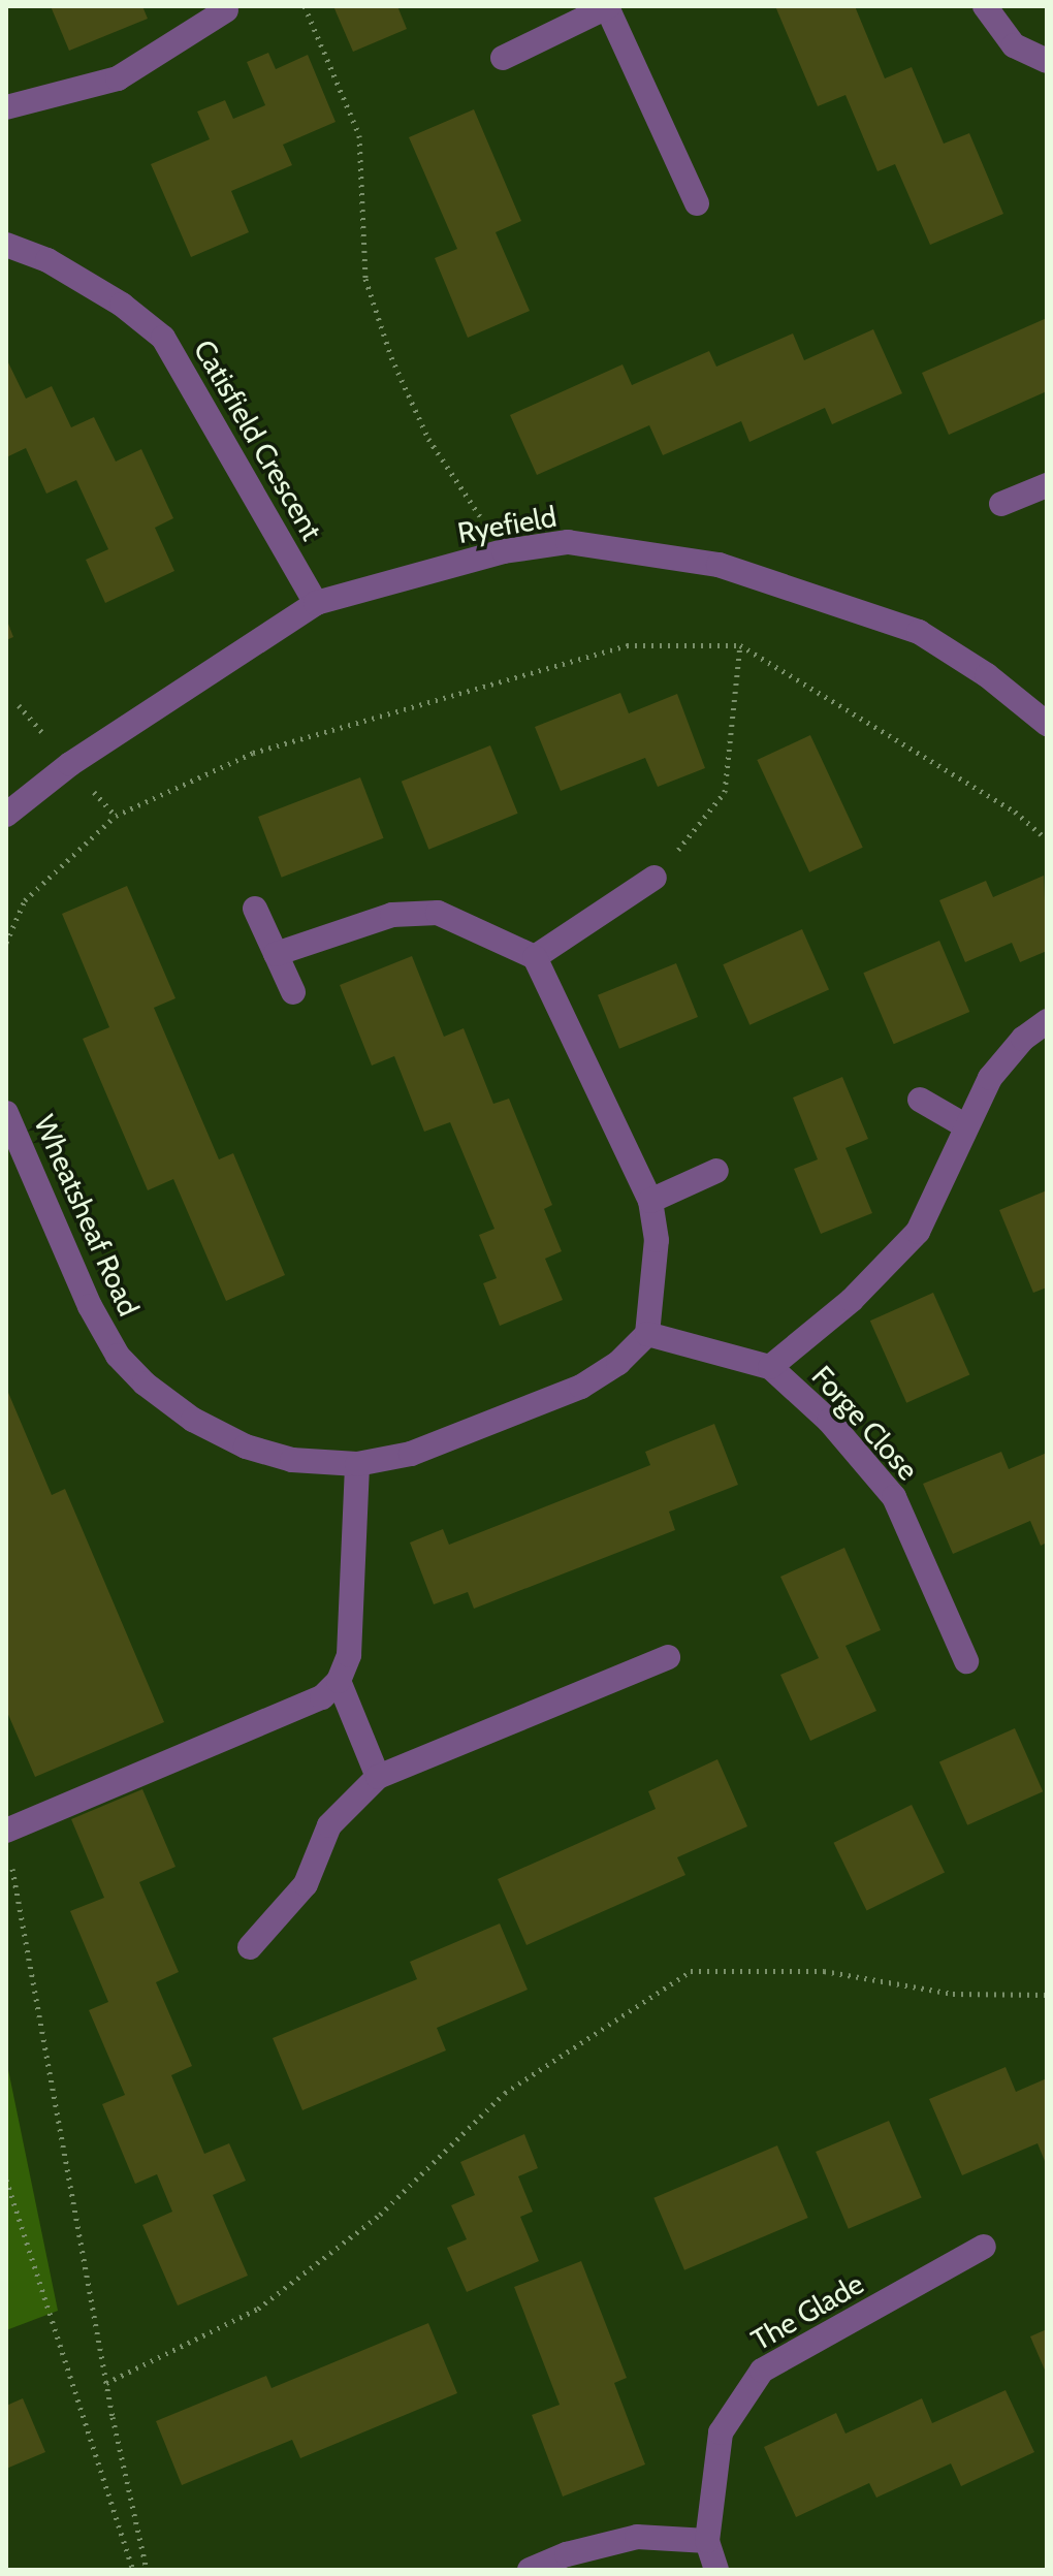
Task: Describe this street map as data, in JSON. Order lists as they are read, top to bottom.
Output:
{
  "streets": {
    "street": [
      "Catisfield Crescent",
      "Ryefield",
      "Wheatsheaf Road",
      "Forge Close",
      "The Glade"
    ]
  },
  "crossings": [
    ["Catisfield Crescent", "Ryefield"],
    ["Wheatsheaf Road", "Forge Close"]
  ]
}
